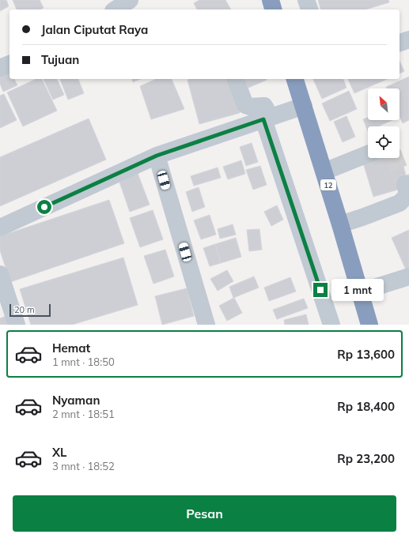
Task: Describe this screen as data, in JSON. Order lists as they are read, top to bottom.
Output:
{
  "streets": {
    "highway": ["12"]
  },
  "scale_bar": "20 m",
  "north": "top left",
  "page": {
    "banner": ["Jalan Ciputat Raya", "Tujuan"],
    "bubble": "1 mnt",
    "scale": "20 m",
    "list": [
      {
        "name": "Hemat",
        "note": "1 mnt · 18:50",
        "value": "Rp 13,600"
      },
      {
        "name": "Nyaman",
        "note": "2 mnt · 18:51",
        "value": "Rp 18,400"
      },
      {
        "name": "XL",
        "note": "3 mnt · 18:52",
        "value": "Rp 23,200"
      }
    ],
    "buttons": "Pesan"
  }
}
